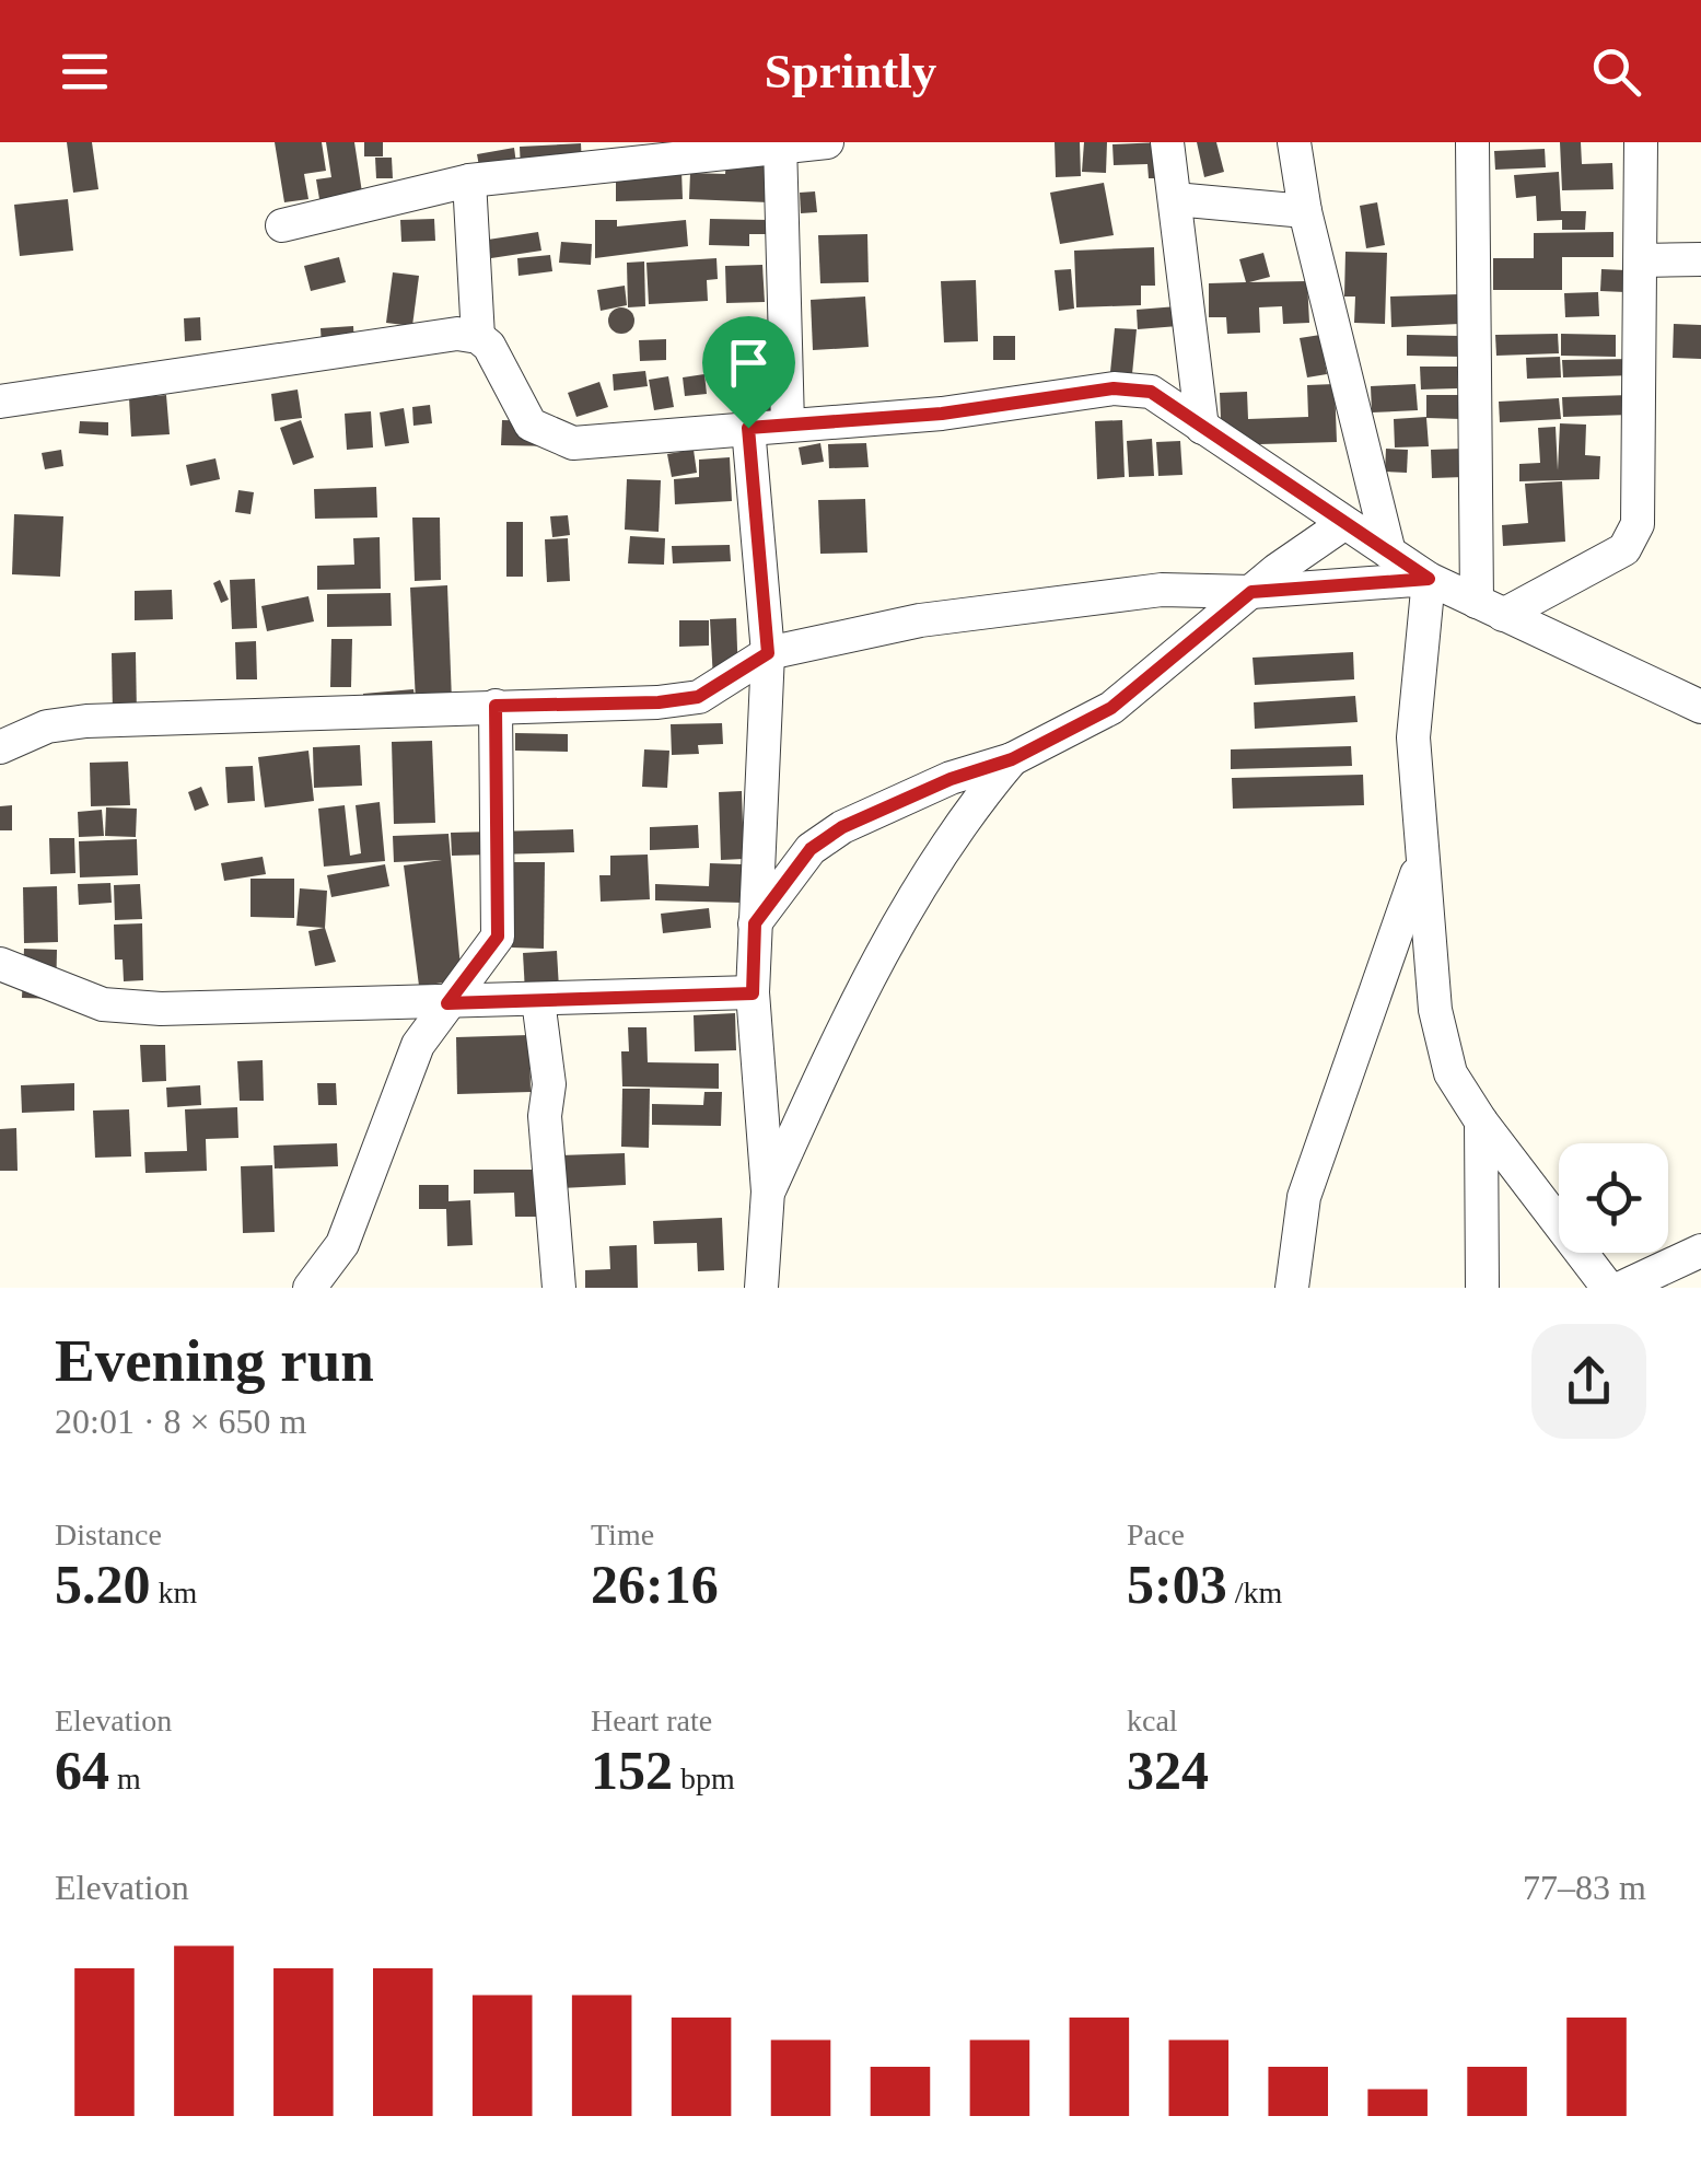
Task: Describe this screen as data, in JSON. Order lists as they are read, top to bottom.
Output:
{
  "page": {
    "header": "Sprintly",
    "heading": ["Evening run", "20:01 · 8 × 650 m"],
    "stats": [
      ["Distance", "5.20 km"],
      ["Time", "26:16"],
      ["Pace", "5:03 /km"],
      ["Elevation", "64 m"],
      ["Heart rate", "152 bpm"],
      ["kcal", "324"]
    ],
    "chart": ["Elevation", "77–83 m"]
  }
}
